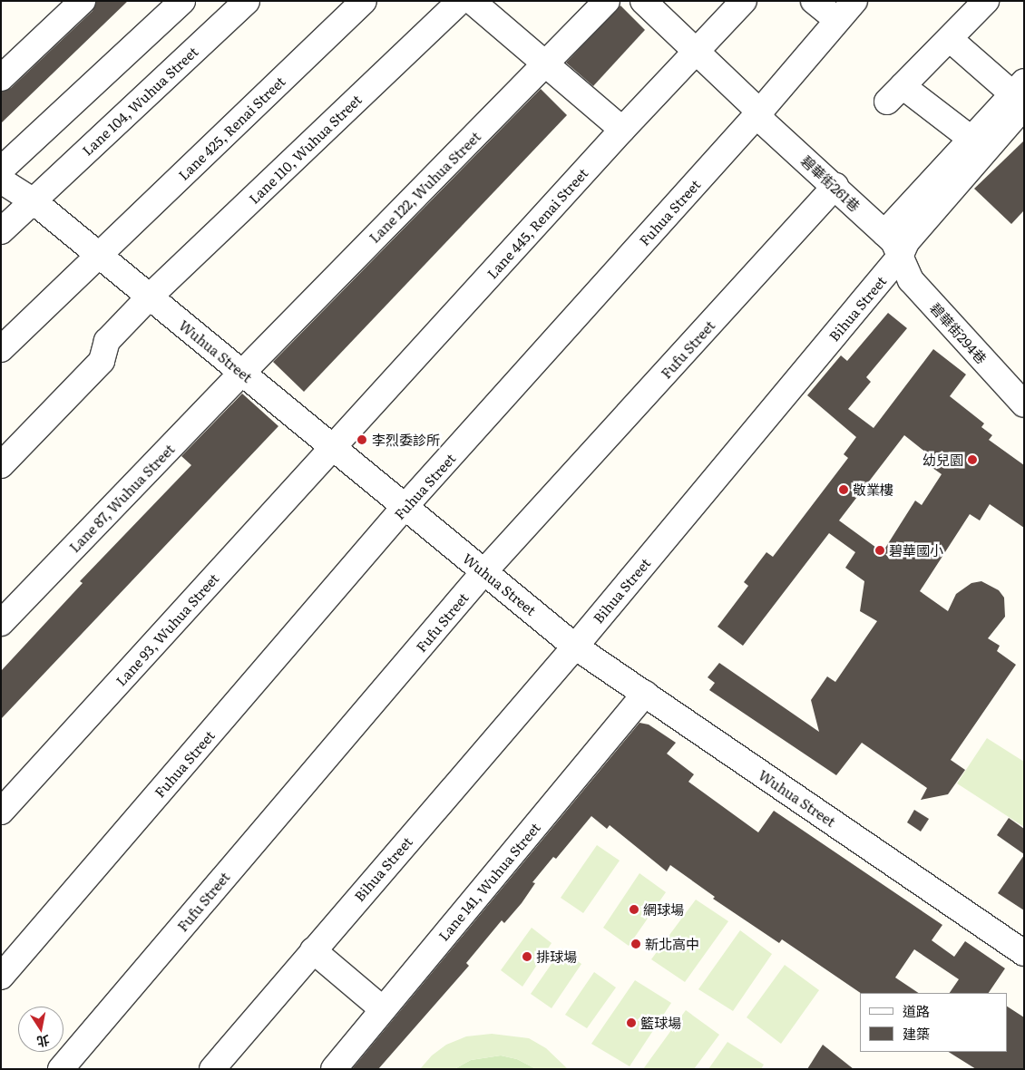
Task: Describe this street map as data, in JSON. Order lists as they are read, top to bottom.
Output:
{
  "streets": {
    "street": [
      "Lane 104, Wuhua Street",
      "Lane 425, Renai Street",
      "Lane 110, Wuhua Street",
      "碧華街261巷",
      "Lane 122, Wuhua Street",
      "Fuhua Street",
      "Lane 445, Renai Street",
      "Bihua Street",
      "碧華街294巷",
      "Fufu Street",
      "Wuhua Street",
      "Lane 87, Wuhua Street",
      "Lane 93, Wuhua Street",
      "Lane 141, Wuhua Street"
    ]
  },
  "crossings": [
    ["Lane 104, Wuhua Street", "Wuhua Street"],
    ["Lane 425, Renai Street", "Wuhua Street"],
    ["Lane 110, Wuhua Street", "Wuhua Street"],
    ["碧華街261巷", "Fuhua Street"],
    ["碧華街261巷", "Lane 445, Renai Street"],
    ["碧華街261巷", "Bihua Street"],
    ["碧華街261巷", "碧華街294巷"],
    ["碧華街261巷", "Fufu Street"],
    ["Lane 122, Wuhua Street", "Wuhua Street"],
    ["Lane 122, Wuhua Street", "Lane 87, Wuhua Street"],
    ["Fuhua Street", "Wuhua Street"],
    ["Lane 445, Renai Street", "Wuhua Street"],
    ["Lane 445, Renai Street", "Lane 93, Wuhua Street"],
    ["Bihua Street", "碧華街294巷"],
    ["Bihua Street", "Wuhua Street"],
    ["Fufu Street", "Wuhua Street"],
    ["Wuhua Street", "Lane 87, Wuhua Street"],
    ["Wuhua Street", "Lane 93, Wuhua Street"],
    ["Wuhua Street", "Lane 141, Wuhua Street"]
  ],
  "places": [
    "李烈委診所",
    "幼兒園",
    "敬業樓",
    "碧華國小",
    "網球場",
    "新北高中",
    "排球場",
    "籃球場"
  ],
  "legend": ["道路", "建築"],
  "north": "bottom"
}
